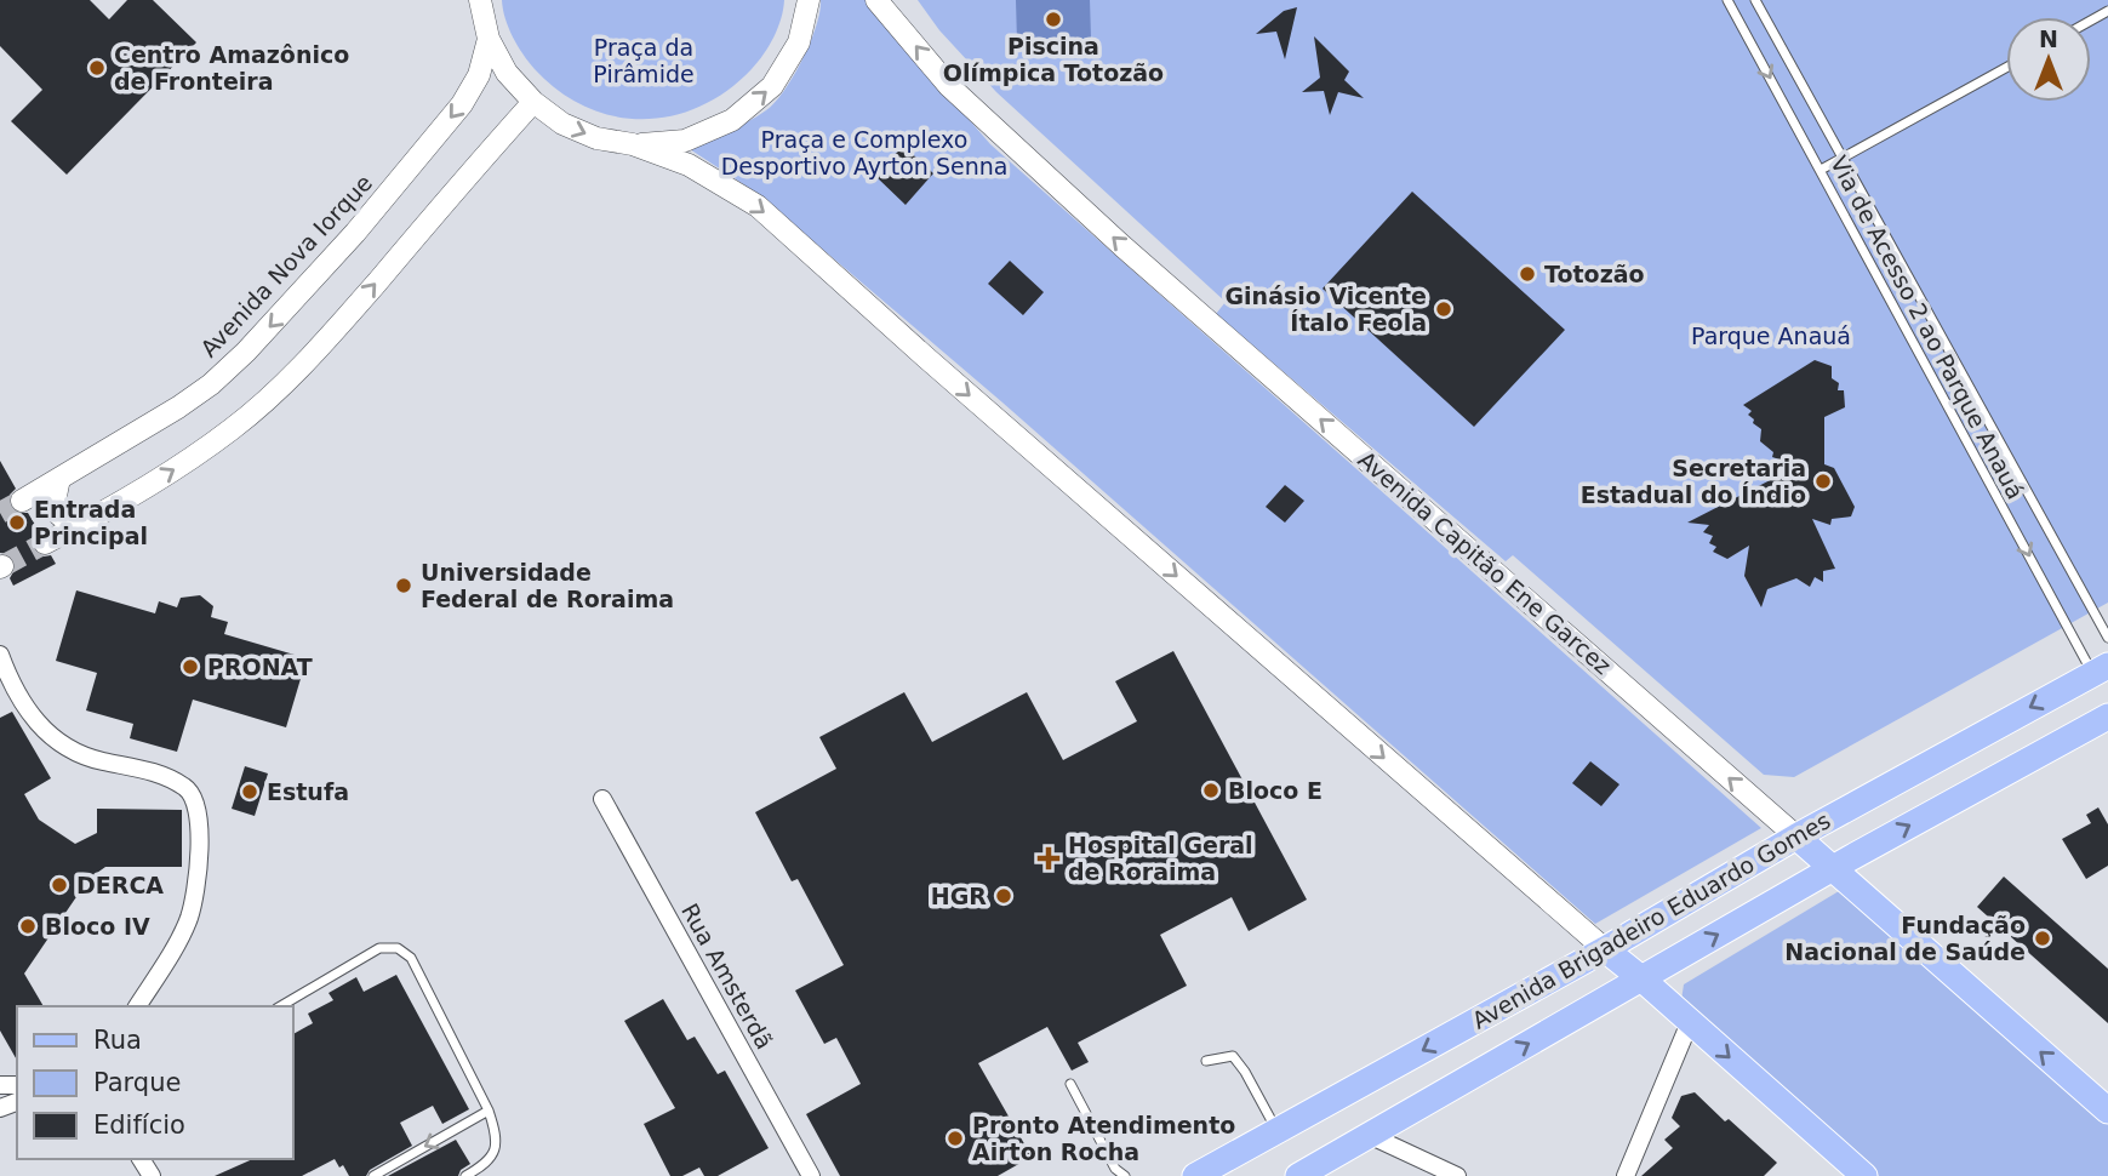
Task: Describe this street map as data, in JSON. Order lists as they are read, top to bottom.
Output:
{
  "streets": {
    "main road": ["Avenida Capitão Ene Garcez", "Avenida Brigadeiro Eduardo Gomes"],
    "street": ["Avenida Nova Iorque", "Rua Amsterdã"],
    "lane": ["Via de Acesso 2 ao Parque Anauá"]
  },
  "crossings": [
    ["Via de Acesso 2 ao Parque Anauá", "Avenida Brigadeiro Eduardo Gomes"],
    ["Avenida Capitão Ene Garcez", "Avenida Brigadeiro Eduardo Gomes"]
  ],
  "one_way": ["Avenida Capitão Ene Garcez"],
  "parks": ["Praça da Pirâmide", "Praça e Complexo Desportivo Ayrton Senna", "Parque Anauá"],
  "places": {
    "other": [
      "Piscina Olímpica Totozão",
      "Centro Amazônico de Fronteira",
      "Totozão",
      "Ginásio Vicente Ítalo Feola",
      "Secretaria Estadual do Índio",
      "Entrada Principal",
      "Universidade Federal de Roraima",
      "PRONAT",
      "Bloco E",
      "Estufa",
      "DERCA",
      "HGR",
      "Bloco IV",
      "Fundação Nacional de Saúde",
      "Pronto Atendimento Airton Rocha"
    ],
    "health": ["Hospital Geral de Roraima"]
  },
  "legend": ["Rua", "Parque", "Edifício"],
  "north": "top"
}
